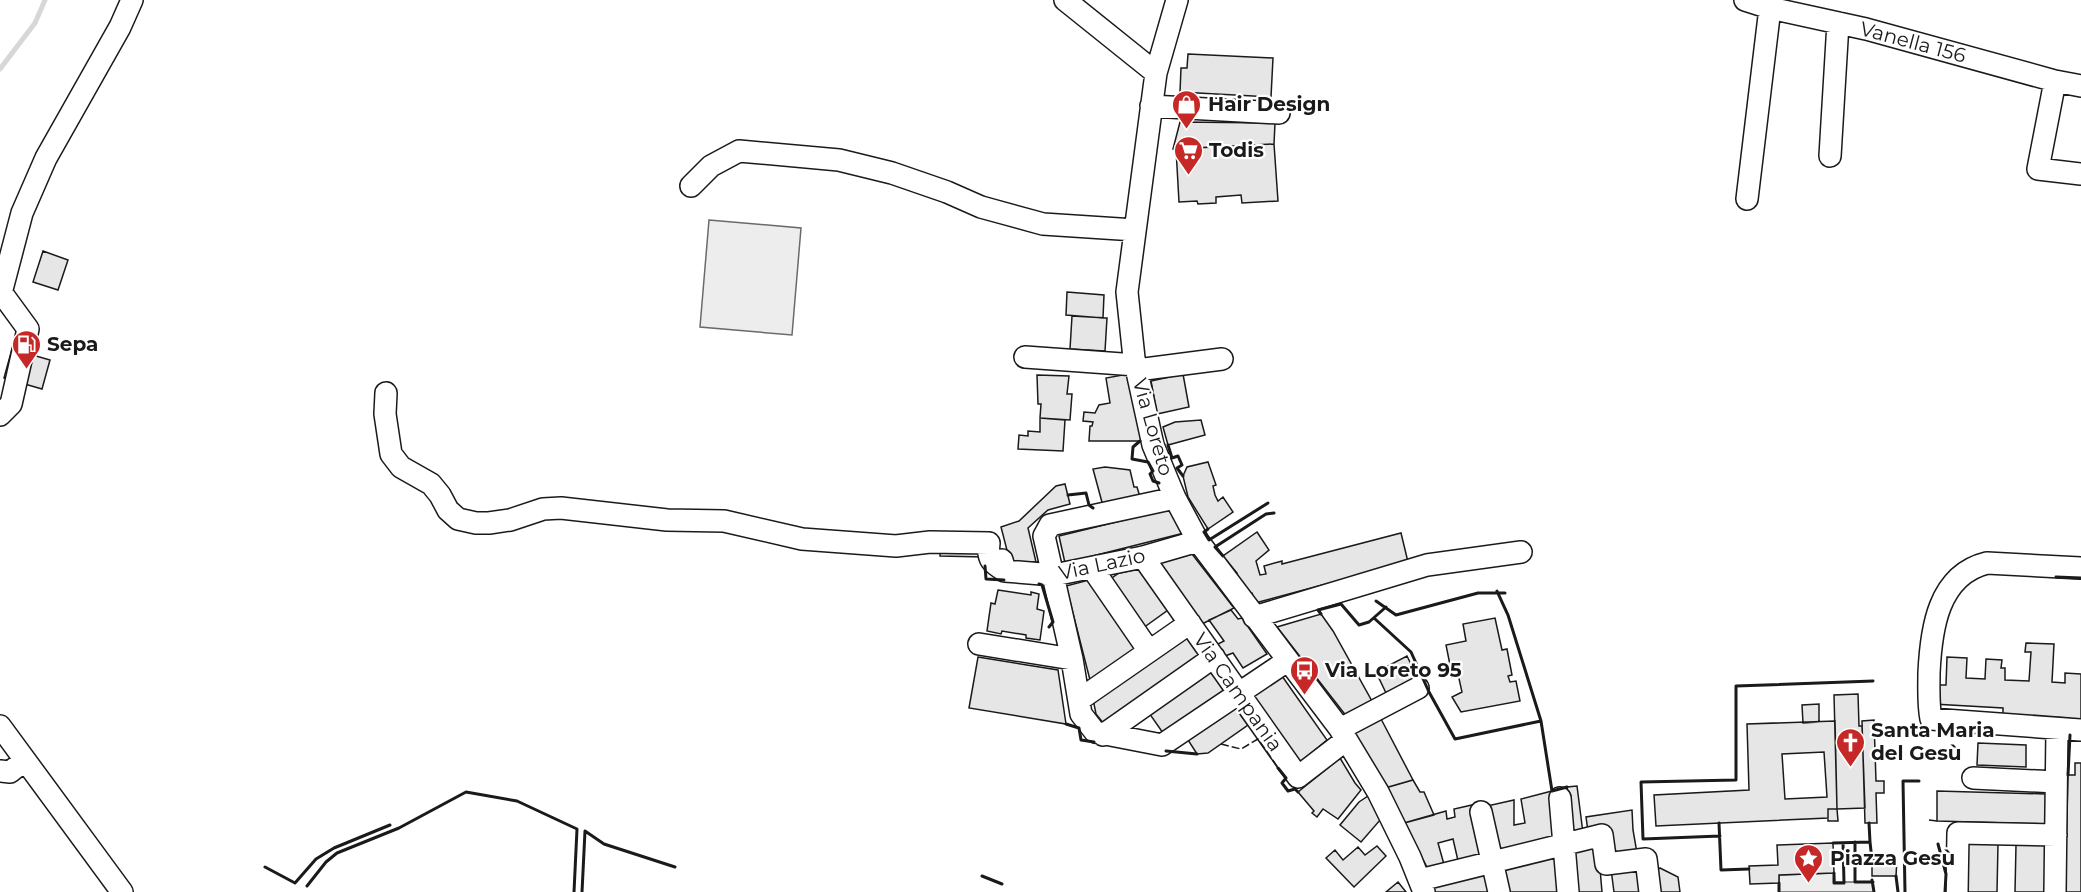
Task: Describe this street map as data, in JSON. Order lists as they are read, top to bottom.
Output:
{
  "streets": {
    "street": [
      "Vanella 156",
      "Via Loreto",
      "Via Lazio",
      "Via Campania"
    ]
  },
  "crossings": [
    ["Via Loreto", "Via Lazio"],
    ["Via Loreto", "Via Campania"],
    ["Via Lazio", "Via Campania"]
  ],
  "places": {
    "shop": ["Hair Design"],
    "supermarket": ["Todis"],
    "fuel station": ["Sepa"],
    "bus stop": ["Via Loreto 95"],
    "church": ["Santa Maria del Gesù"],
    "place": ["Piazza Gesù"]
  }
}
